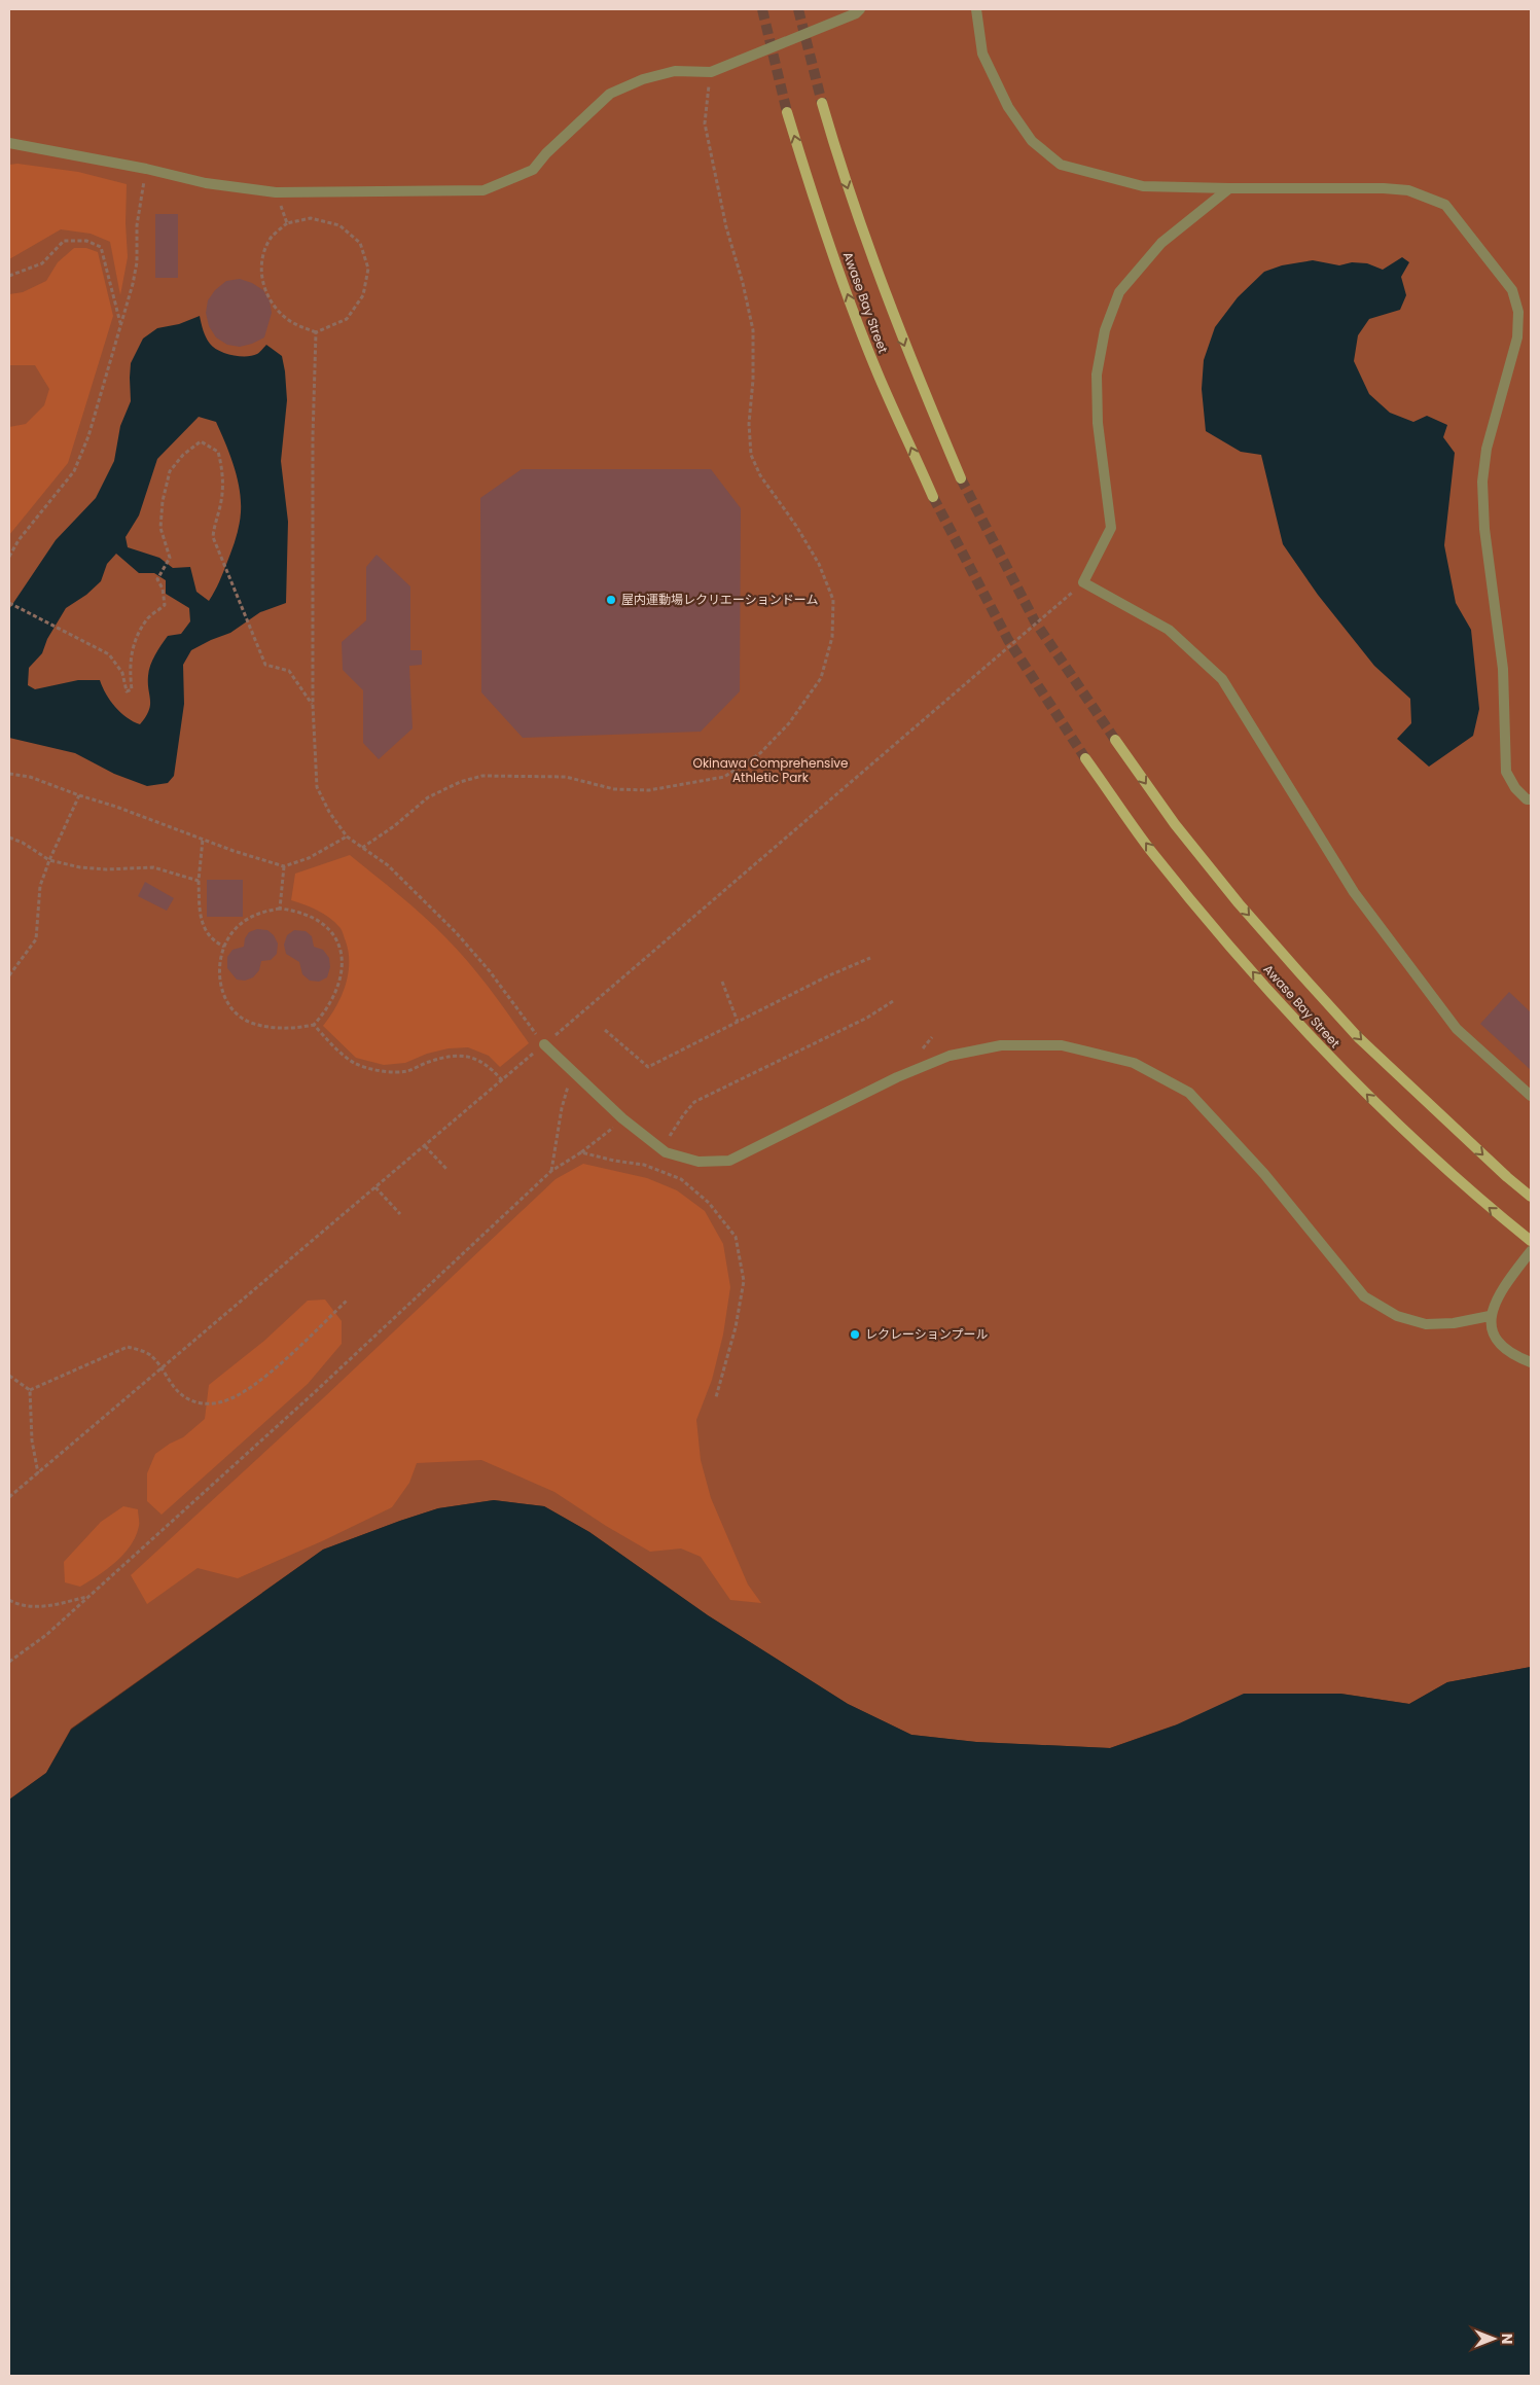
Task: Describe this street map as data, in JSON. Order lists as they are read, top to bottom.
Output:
{
  "streets": {
    "main road": ["Awase Bay Street"]
  },
  "parks": ["Okinawa Comprehensive Athletic Park"],
  "places": ["屋内運動場レクリエーションドーム", "レクレーションプール"],
  "north": "right"
}
